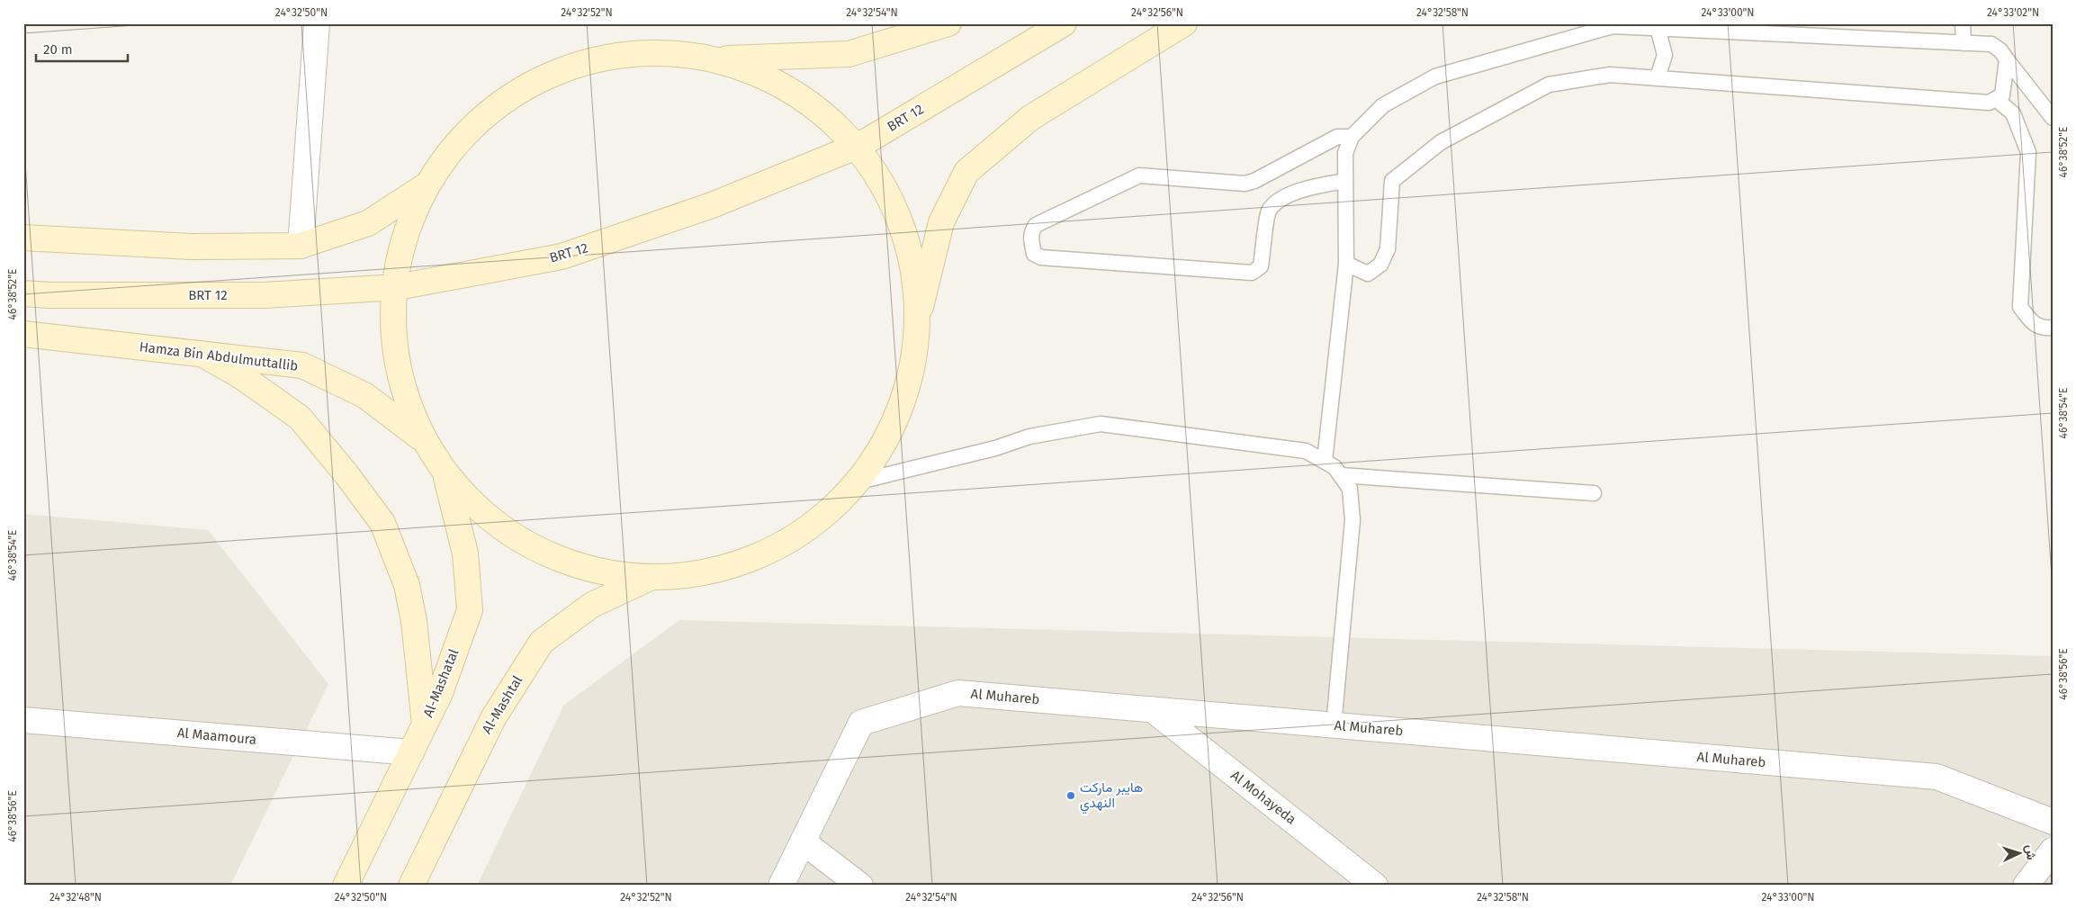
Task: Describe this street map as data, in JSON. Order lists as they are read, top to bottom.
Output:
{
  "streets": {
    "main road": [
      "BRT 12",
      "Hamza Bin Abdulmuttallib",
      "Al-Mashatal",
      "Al-Mashtal"
    ],
    "street": ["Al Muhareb", "Al Maamoura", "Al Mohayeda"]
  },
  "crossings": [
    ["Al-Mashatal", "Al Maamoura"],
    ["Al Muhareb", "Al Mohayeda"]
  ],
  "places": ["هايبر ماركت النهدي"],
  "scale_bar": "20 m",
  "north": "right",
  "coordinates": [
    "24°32'50\"N",
    "24°32'52\"N",
    "24°32'54\"N",
    "24°32'56\"N",
    "24°32'58\"N",
    "24°33'00\"N",
    "24°33'02\"N",
    "46°38'52\"E",
    "46°38'54\"E",
    "46°38'56\"E",
    "24°32'48\"N"
  ]
}
